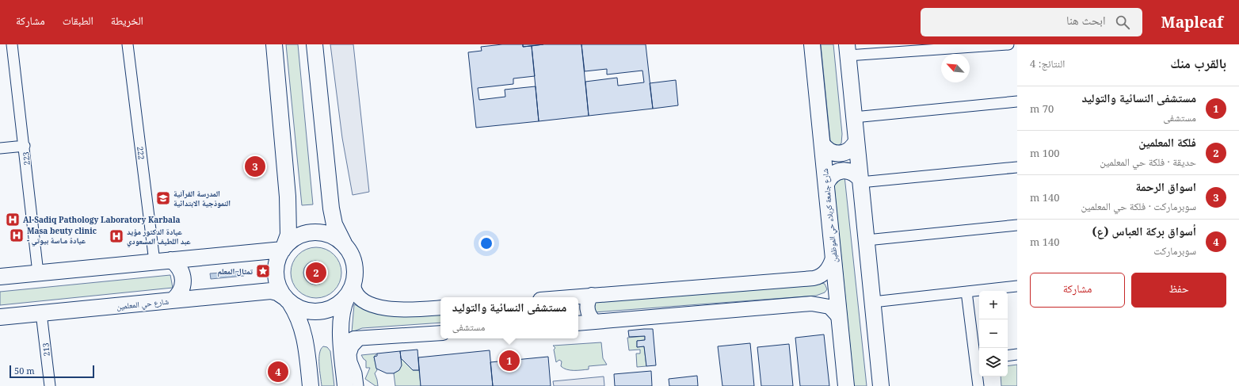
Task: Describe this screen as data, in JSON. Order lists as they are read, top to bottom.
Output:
{
  "streets": {
    "main road": ["شارع جامعة كربلاء حي الموظفين", "شارع حي المعلمين"],
    "street": ["222", "223", "213"]
  },
  "crossings": [
    ["شارع حي المعلمين", "213"]
  ],
  "places": {
    "school or university": ["المدرسة القرآنية النموذجية الابتدائية"],
    "hospital": ["Al-Sadiq Pathology Laboratory Karbala", "Masa beuty clinic - عيادة مـاسة بيوتي", "عيادة الدكتور مؤيد عبد اللطيف المسعودي"],
    "place": ["تمثال المعلم"]
  },
  "scale_bar": "50 m",
  "north": "top left",
  "page": {
    "header": "Mapleaf",
    "search": "ابحث هنا",
    "nav": ["الخريطة", "الطبقات", "مشاركة"],
    "heading": ["بالقرب منك", "النتائج: 4"],
    "list": [
      {
        "mark": "1",
        "name": "مستشفى النسائية والتوليد",
        "note": "مستشفى",
        "value": "70 m"
      },
      {
        "mark": "2",
        "name": "فلكة المعلمين",
        "note": "حديقة · فلكة حي المعلمين",
        "value": "100 m"
      },
      {
        "mark": "3",
        "name": "اسواق الرحمة",
        "note": "سوبرماركت · فلكة حي المعلمين",
        "value": "140 m"
      },
      {
        "mark": "4",
        "name": "أسواق بركة العباس (ع)",
        "note": "سوبرماركت",
        "value": "140 m"
      }
    ],
    "pins": [
      "3",
      "2",
      "1",
      "4"
    ],
    "buttons": ["حفظ", "مشاركة"],
    "map_buttons": ["+", "−"],
    "popup": ["مستشفى النسائية والتوليد", "مستشفى"],
    "scale": "50 m"
  }
}
